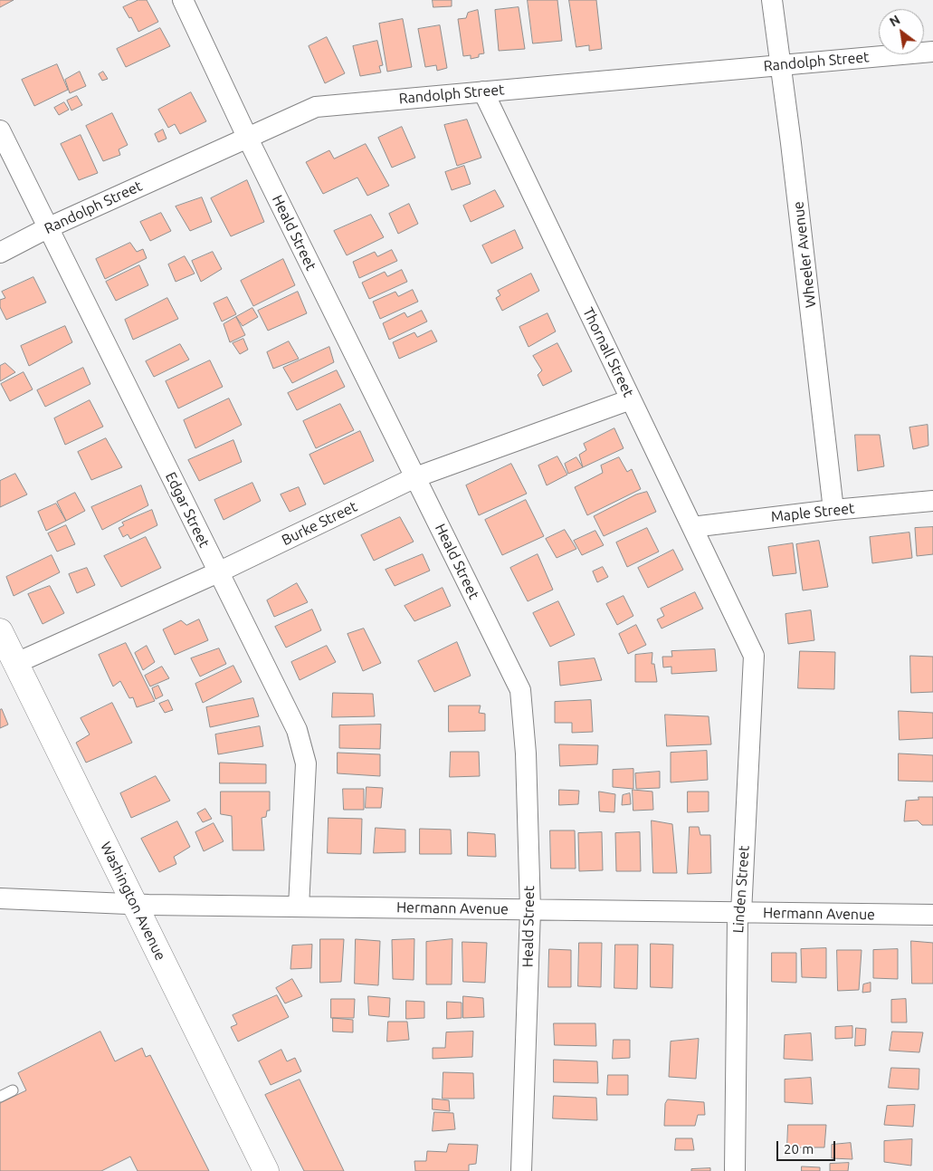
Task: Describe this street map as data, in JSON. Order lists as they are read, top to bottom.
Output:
{
  "streets": {
    "street": [
      "Randolph Street",
      "Heald Street",
      "Wheeler Avenue",
      "Thornall Street",
      "Edgar Street",
      "Maple Street",
      "Burke Street",
      "Linden Street",
      "Washington Avenue",
      "Hermann Avenue"
    ]
  },
  "crossings": [
    ["Randolph Street", "Heald Street"],
    ["Randolph Street", "Wheeler Avenue"],
    ["Randolph Street", "Thornall Street"],
    ["Randolph Street", "Edgar Street"],
    ["Heald Street", "Burke Street"],
    ["Heald Street", "Hermann Avenue"],
    ["Wheeler Avenue", "Maple Street"],
    ["Thornall Street", "Maple Street"],
    ["Thornall Street", "Burke Street"],
    ["Thornall Street", "Linden Street"],
    ["Edgar Street", "Burke Street"],
    ["Edgar Street", "Hermann Avenue"],
    ["Burke Street", "Washington Avenue"],
    ["Linden Street", "Hermann Avenue"],
    ["Washington Avenue", "Hermann Avenue"]
  ],
  "scale_bar": "20 m",
  "north": "top left"
}
